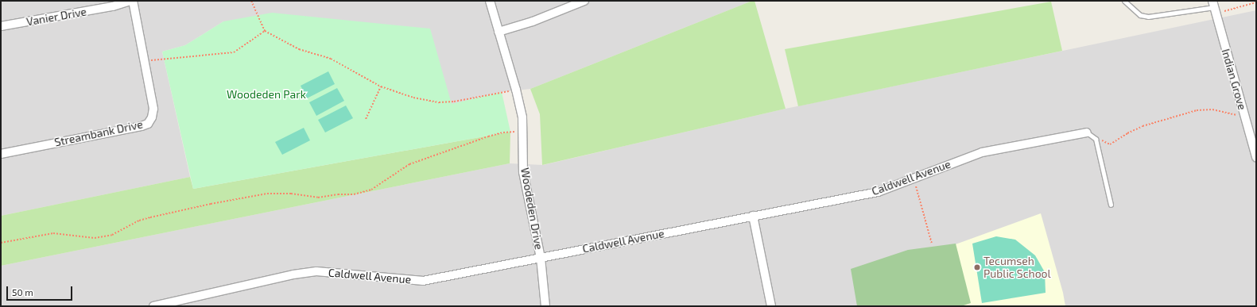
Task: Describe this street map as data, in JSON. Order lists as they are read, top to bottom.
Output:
{
  "streets": {
    "street": [
      "Vanier Drive",
      "Indian Grove",
      "Streambank Drive",
      "Caldwell Avenue",
      "Woodeden Drive"
    ]
  },
  "crossings": [
    ["Vanier Drive", "Streambank Drive"],
    ["Caldwell Avenue", "Woodeden Drive"]
  ],
  "parks": ["Woodeden Park"],
  "places": ["Tecumseh Public School"],
  "scale_bar": "50 m"
}
